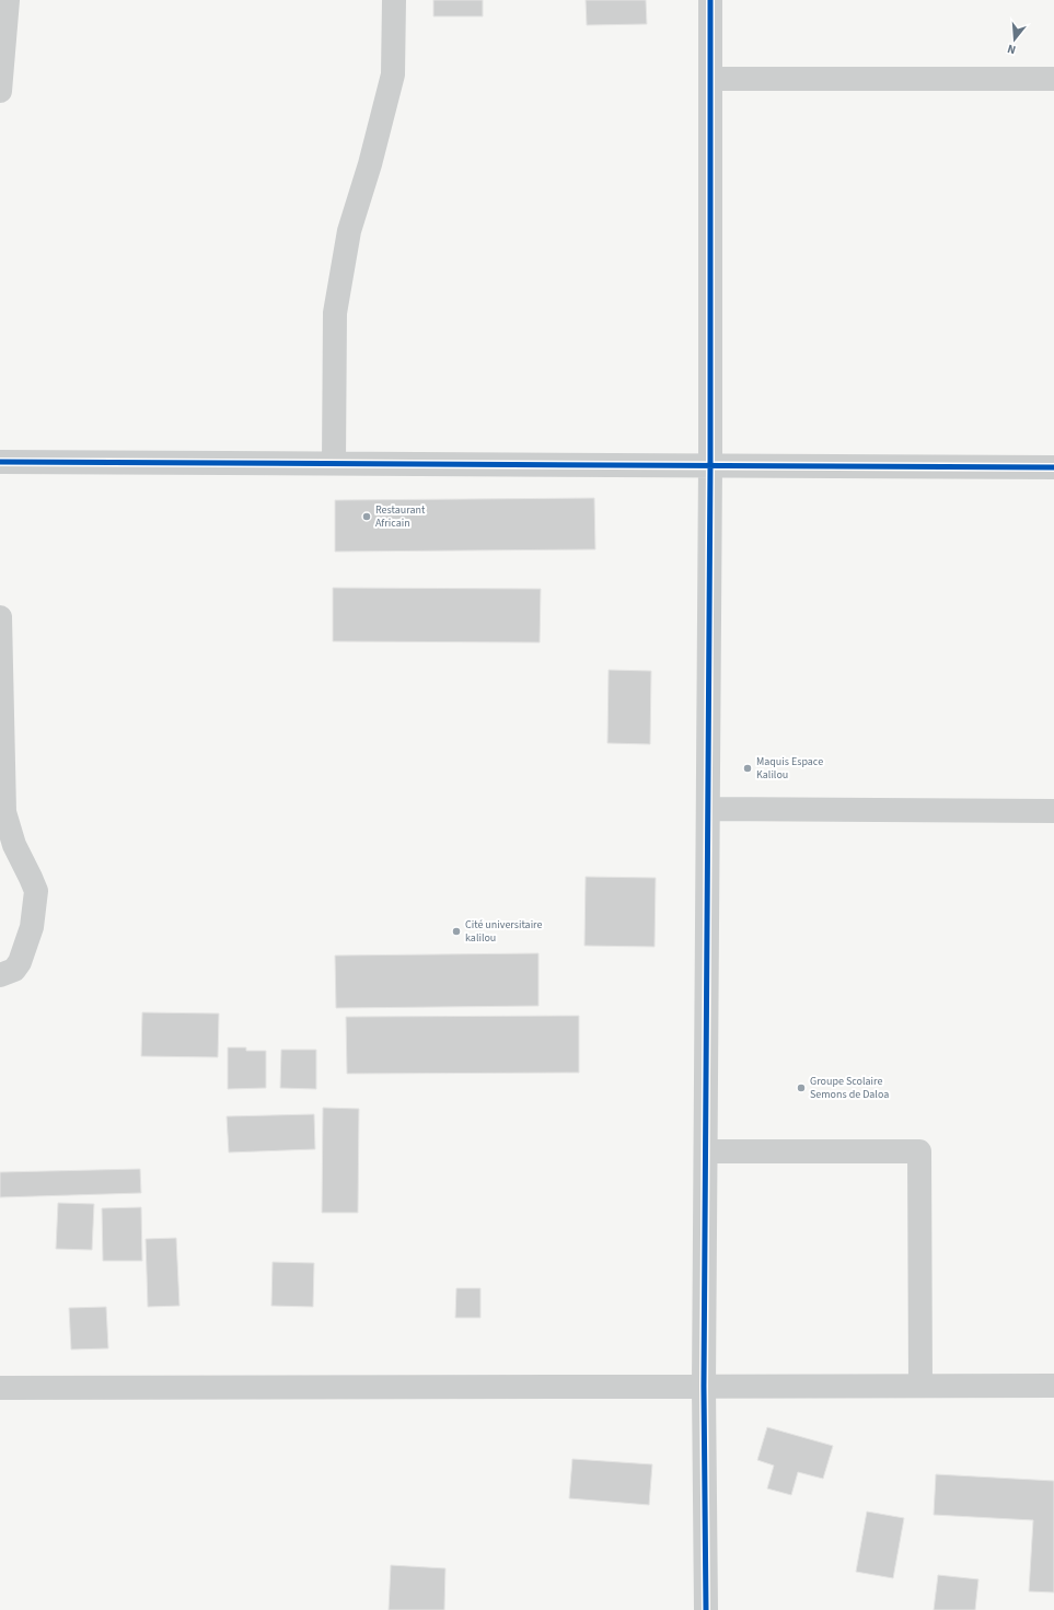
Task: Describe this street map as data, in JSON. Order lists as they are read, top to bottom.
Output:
{
  "places": [
    "Restaurant Africain",
    "Maquis Espace Kalilou",
    "Cité universitaire kalilou",
    "Groupe Scolaire Semons de Daloa"
  ],
  "north": "bottom"
}
